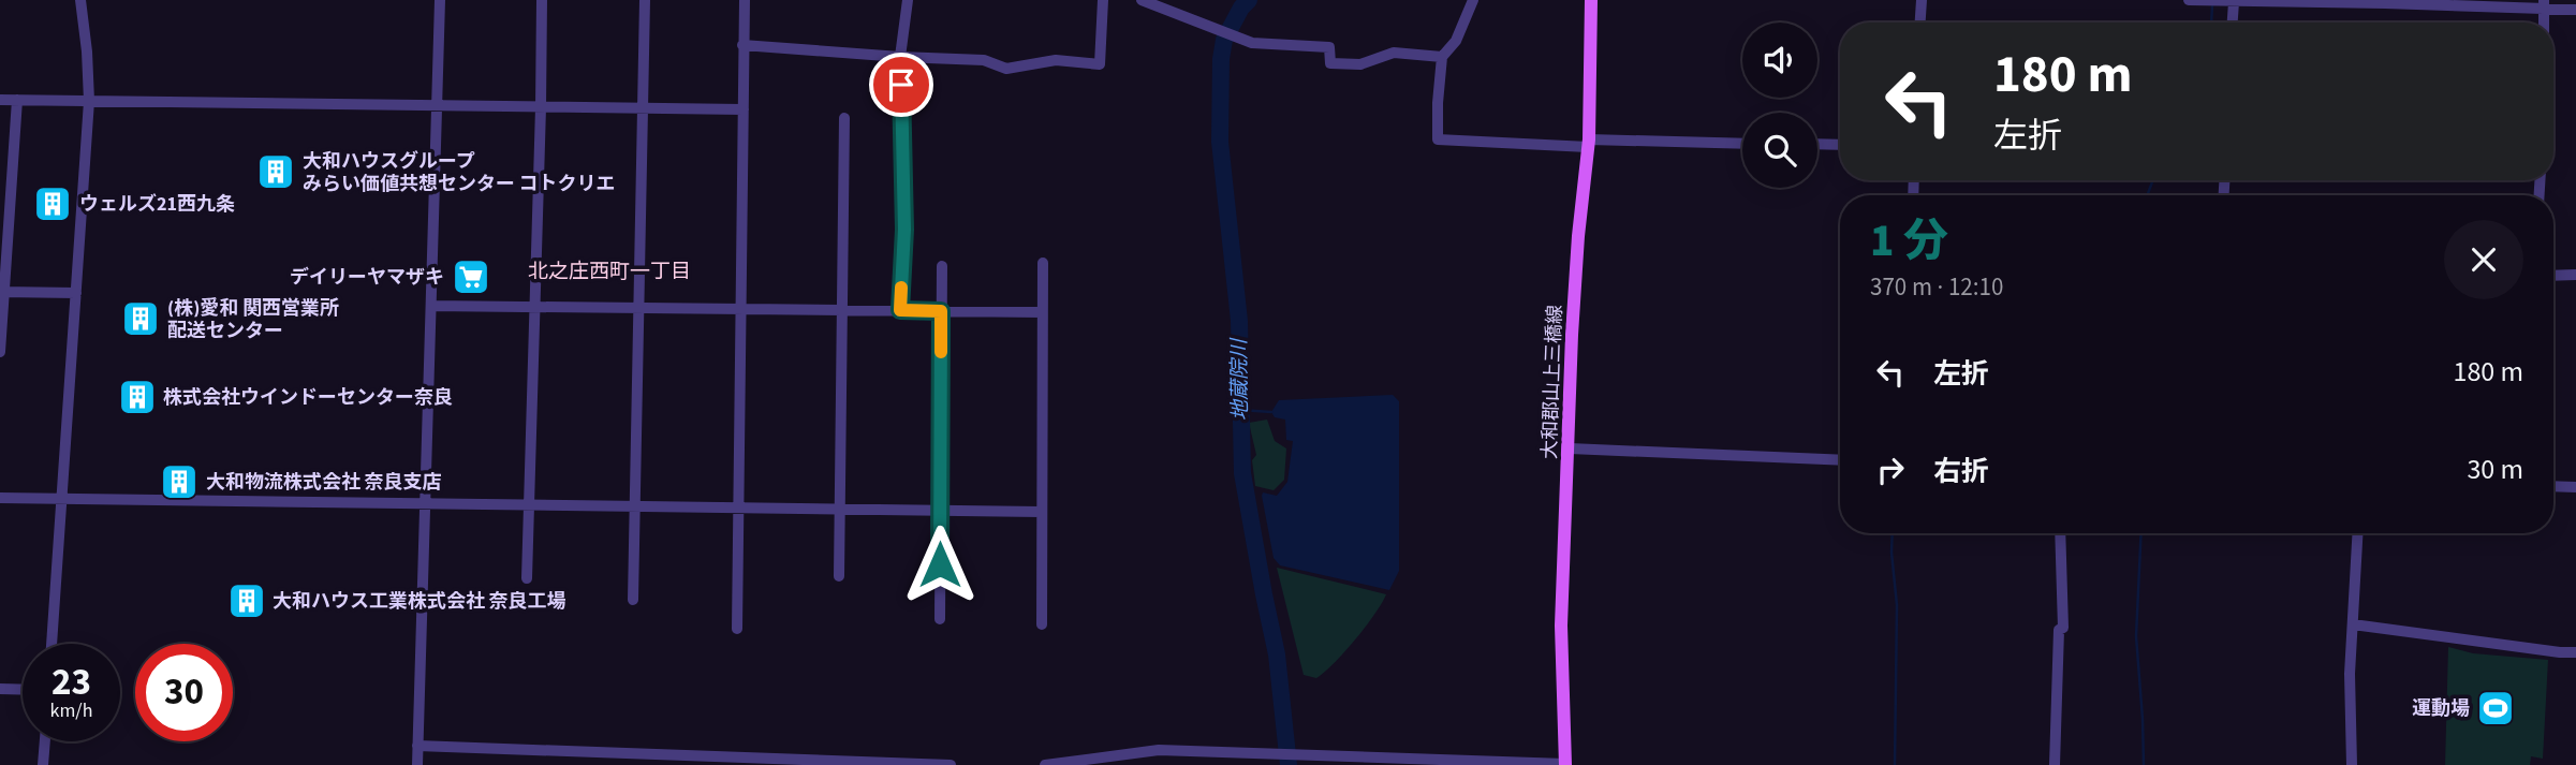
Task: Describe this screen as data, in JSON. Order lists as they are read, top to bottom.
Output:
{
  "streets": {
    "main road": ["大和郡山上三橋線"]
  },
  "districts": ["北之庄西町一丁目"],
  "water": ["地蔵院川"],
  "places": {
    "building": [
      "大和ハウスグループ みらい価値共想センター コトクリエ",
      "ウェルズ21西九条",
      "(株)愛和 関西営業所 配送センター",
      "株式会社ウインドーセンター奈良",
      "大和物流株式会社 奈良支店",
      "大和ハウス工業株式会社 奈良工場"
    ],
    "supermarket": ["デイリーヤマザキ"],
    "sports": ["運動場"]
  },
  "page": {
    "turn": ["180 m", "左折"],
    "heading": ["1 分", "370 m · 12:10"],
    "list": [
      {
        "name": "左折",
        "value": "180 m"
      },
      {
        "name": "右折",
        "value": "30 m"
      }
    ],
    "speed": "23 km/h",
    "limit": "30"
  }
}
